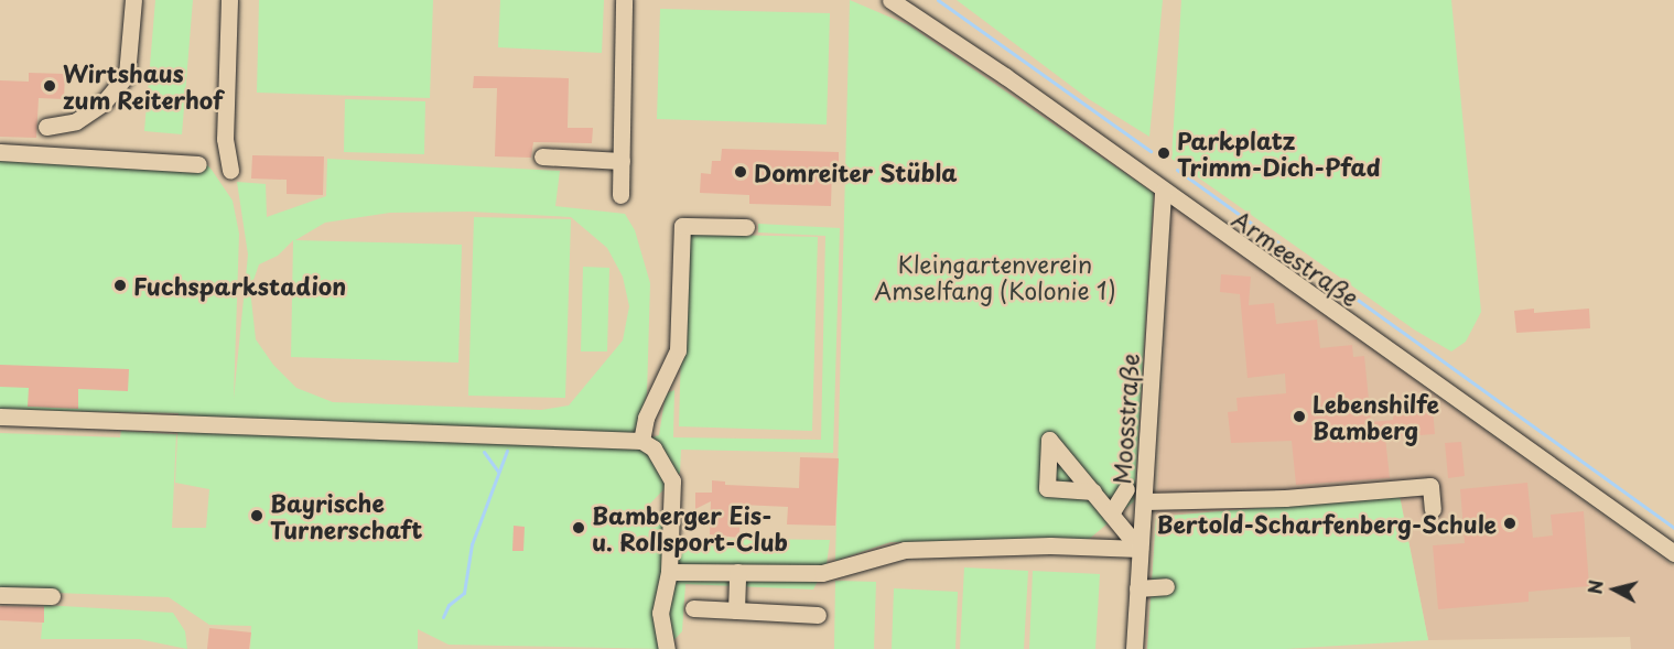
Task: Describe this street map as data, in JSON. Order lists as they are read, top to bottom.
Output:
{
  "streets": {
    "street": ["Armeestraße", "Moosstraße"]
  },
  "crossings": [
    ["Armeestraße", "Moosstraße"]
  ],
  "parks": ["Kleingartenverein Amselfang (Kolonie 1)"],
  "places": [
    "Wirtshaus zum Reiterhof",
    "Parkplatz Trimm-Dich-Pfad",
    "Domreiter Stübla",
    "Fuchsparkstadion",
    "Lebenshilfe Bamberg",
    "Bayrische Turnerschaft",
    "Bertold-Scharfenberg-Schule",
    "Bamberger Eis- u. Rollsport-Club"
  ],
  "north": "left"
}
